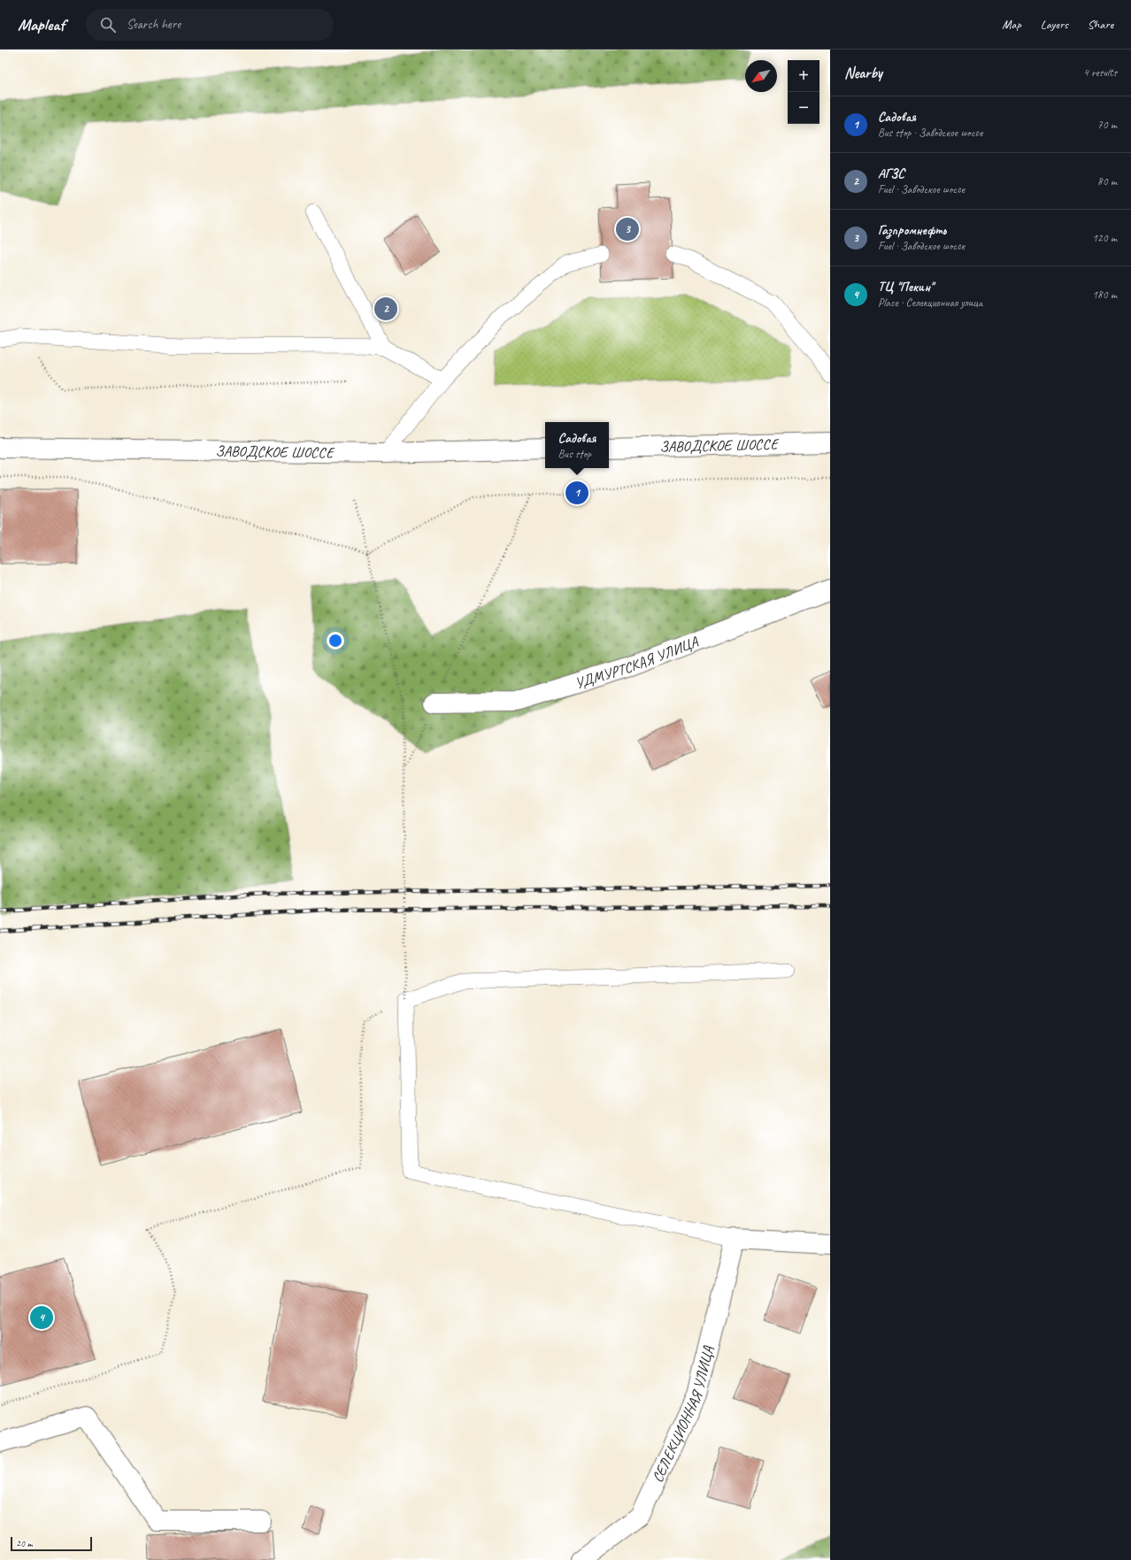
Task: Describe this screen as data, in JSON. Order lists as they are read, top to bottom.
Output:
{
  "streets": {
    "street": ["ЗАВОДСКОЕ ШОССЕ", "УДМУРТСКАЯ УЛИЦА", "СЕЛЕКЦИОННАЯ УЛИЦА"]
  },
  "scale_bar": "20 m",
  "north": "bottom left",
  "page": {
    "header": "Mapleaf",
    "search": "Search here",
    "nav": ["Map", "Layers", "Share"],
    "heading": ["Nearby", "4 results"],
    "map_buttons": ["+", "−"],
    "list": [
      {
        "mark": "1",
        "name": "Садовая",
        "note": "Bus stop · Заводское шоссе",
        "value": "70 m"
      },
      {
        "mark": "2",
        "name": "АГЗС",
        "note": "Fuel · Заводское шоссе",
        "value": "80 m"
      },
      {
        "mark": "3",
        "name": "Газпромнефть",
        "note": "Fuel · Заводское шоссе",
        "value": "120 m"
      },
      {
        "mark": "4",
        "name": "ТЦ \"Пекин\"",
        "note": "Place · Селекционная улица",
        "value": "180 m"
      }
    ],
    "pins": [
      "3",
      "2",
      "1",
      "4"
    ],
    "popup": ["Садовая", "Bus stop"],
    "scale": "20 m"
  }
}
